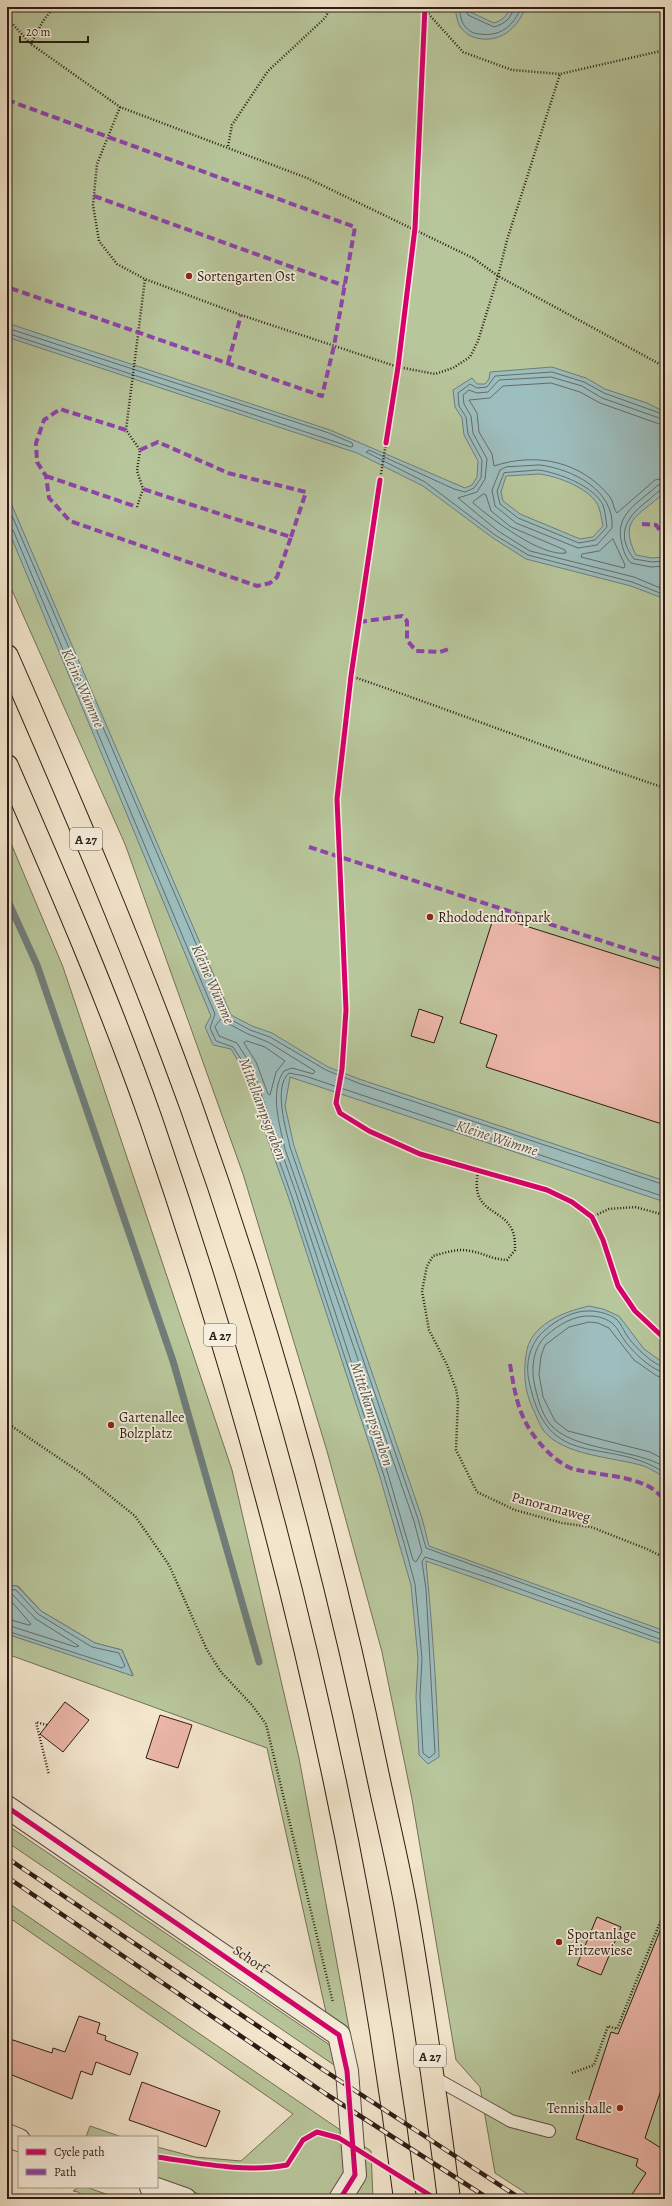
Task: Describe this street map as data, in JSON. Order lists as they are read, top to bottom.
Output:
{
  "streets": {
    "highway": ["A 27"],
    "street": ["Schorf"],
    "path": ["Panoramaweg"]
  },
  "water": ["Kleine Wümme", "Mittelkampsgraben"],
  "places": [
    "Sortengarten Ost",
    "Rhododendronpark",
    "Gartenallee Bolzplatz",
    "Sportanlage Fritzewiese",
    "Tennishalle"
  ],
  "legend": ["Cycle path", "Path"],
  "scale_bar": "20 m"
}
